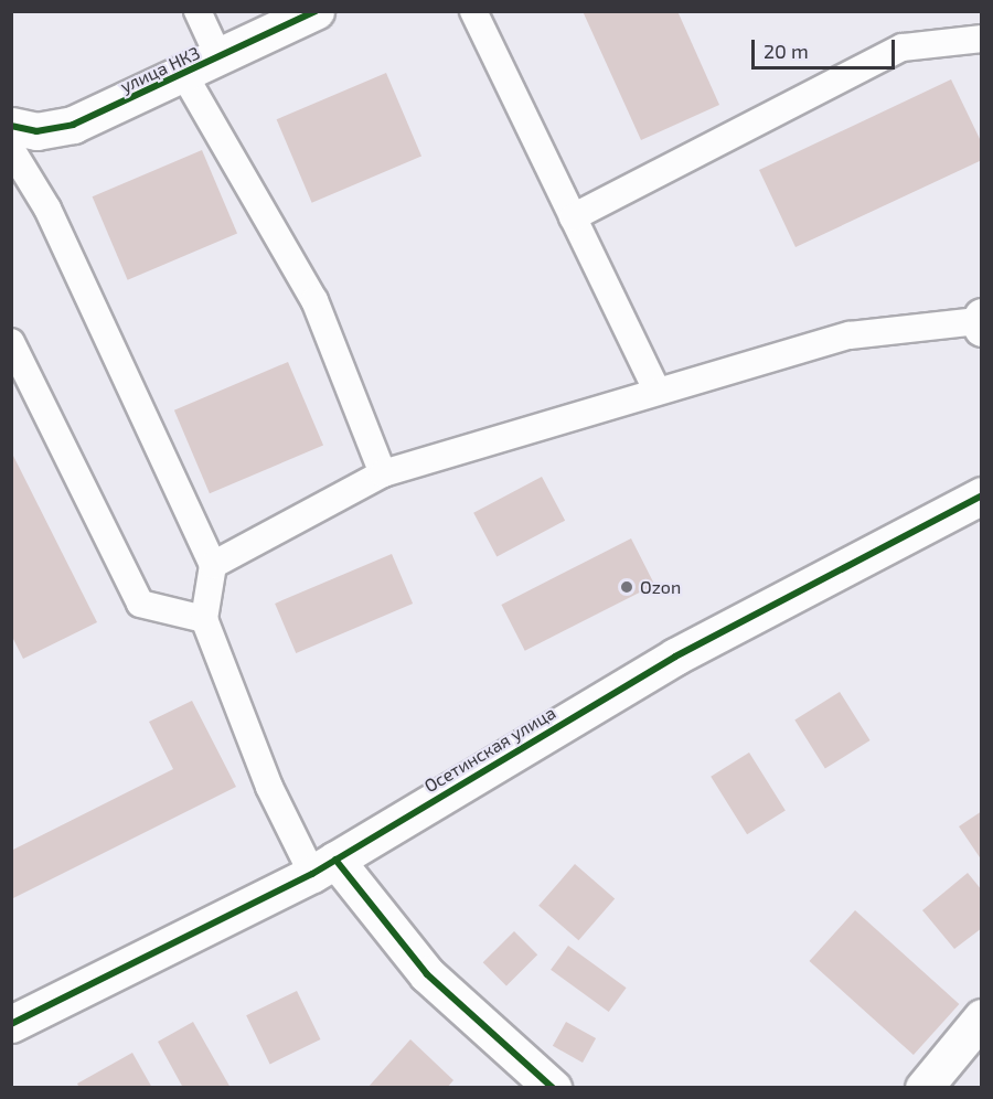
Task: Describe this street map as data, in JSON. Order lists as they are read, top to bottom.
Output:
{
  "streets": {
    "street": ["улица НКЗ", "Осетинская улица"]
  },
  "places": ["Ozon"],
  "scale_bar": "20 m"
}
